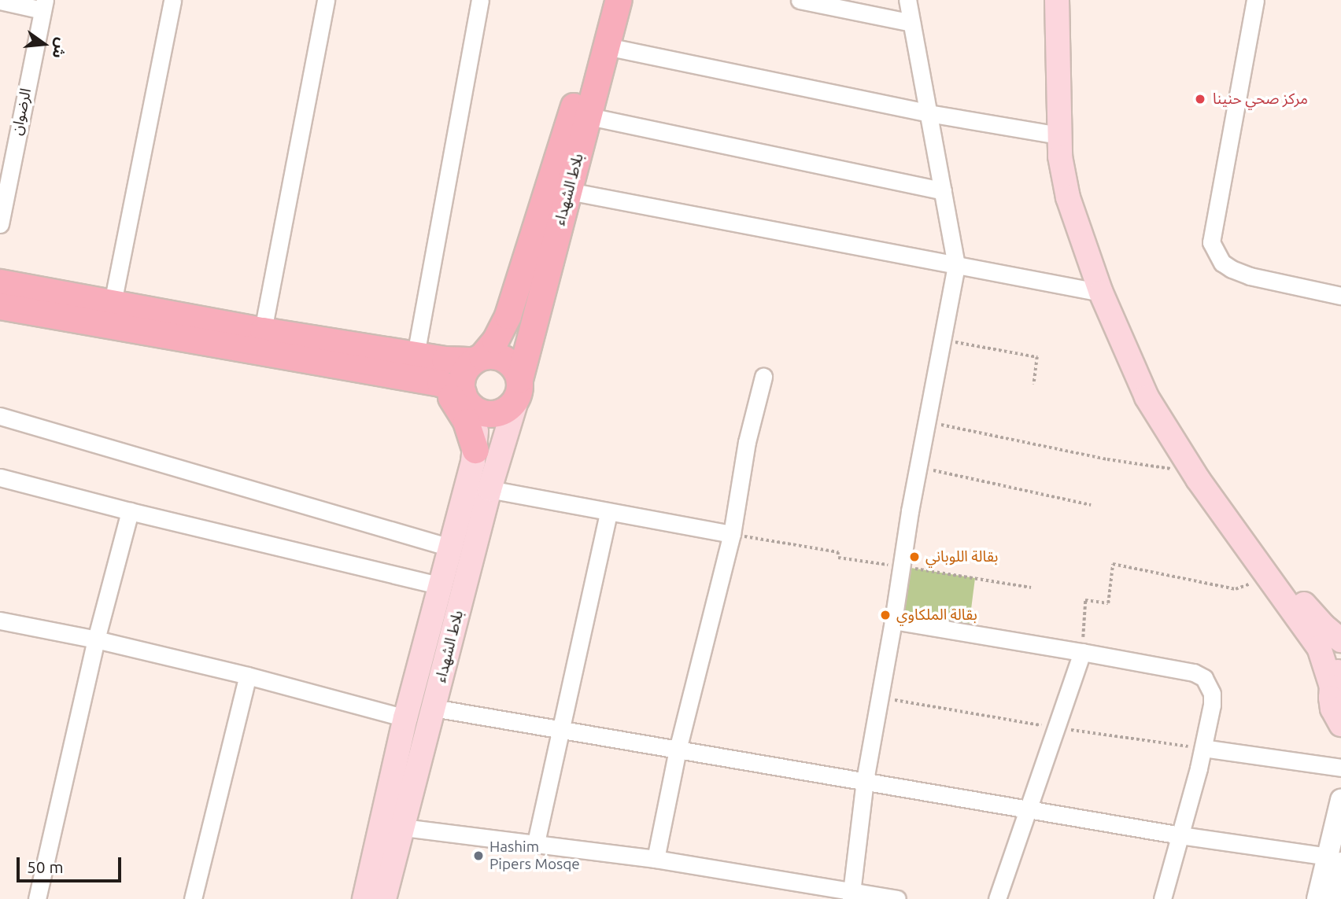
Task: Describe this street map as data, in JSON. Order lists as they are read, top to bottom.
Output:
{
  "streets": {
    "main road": ["بلاط الشهداء"],
    "street": ["الرضوان"]
  },
  "places": [
    "مركز صحي حنينا",
    "بقالة اللوباني",
    "بقالة الملكاوي",
    "Hashim Pipers Mosqe"
  ],
  "scale_bar": "50 m",
  "north": "right"
}
